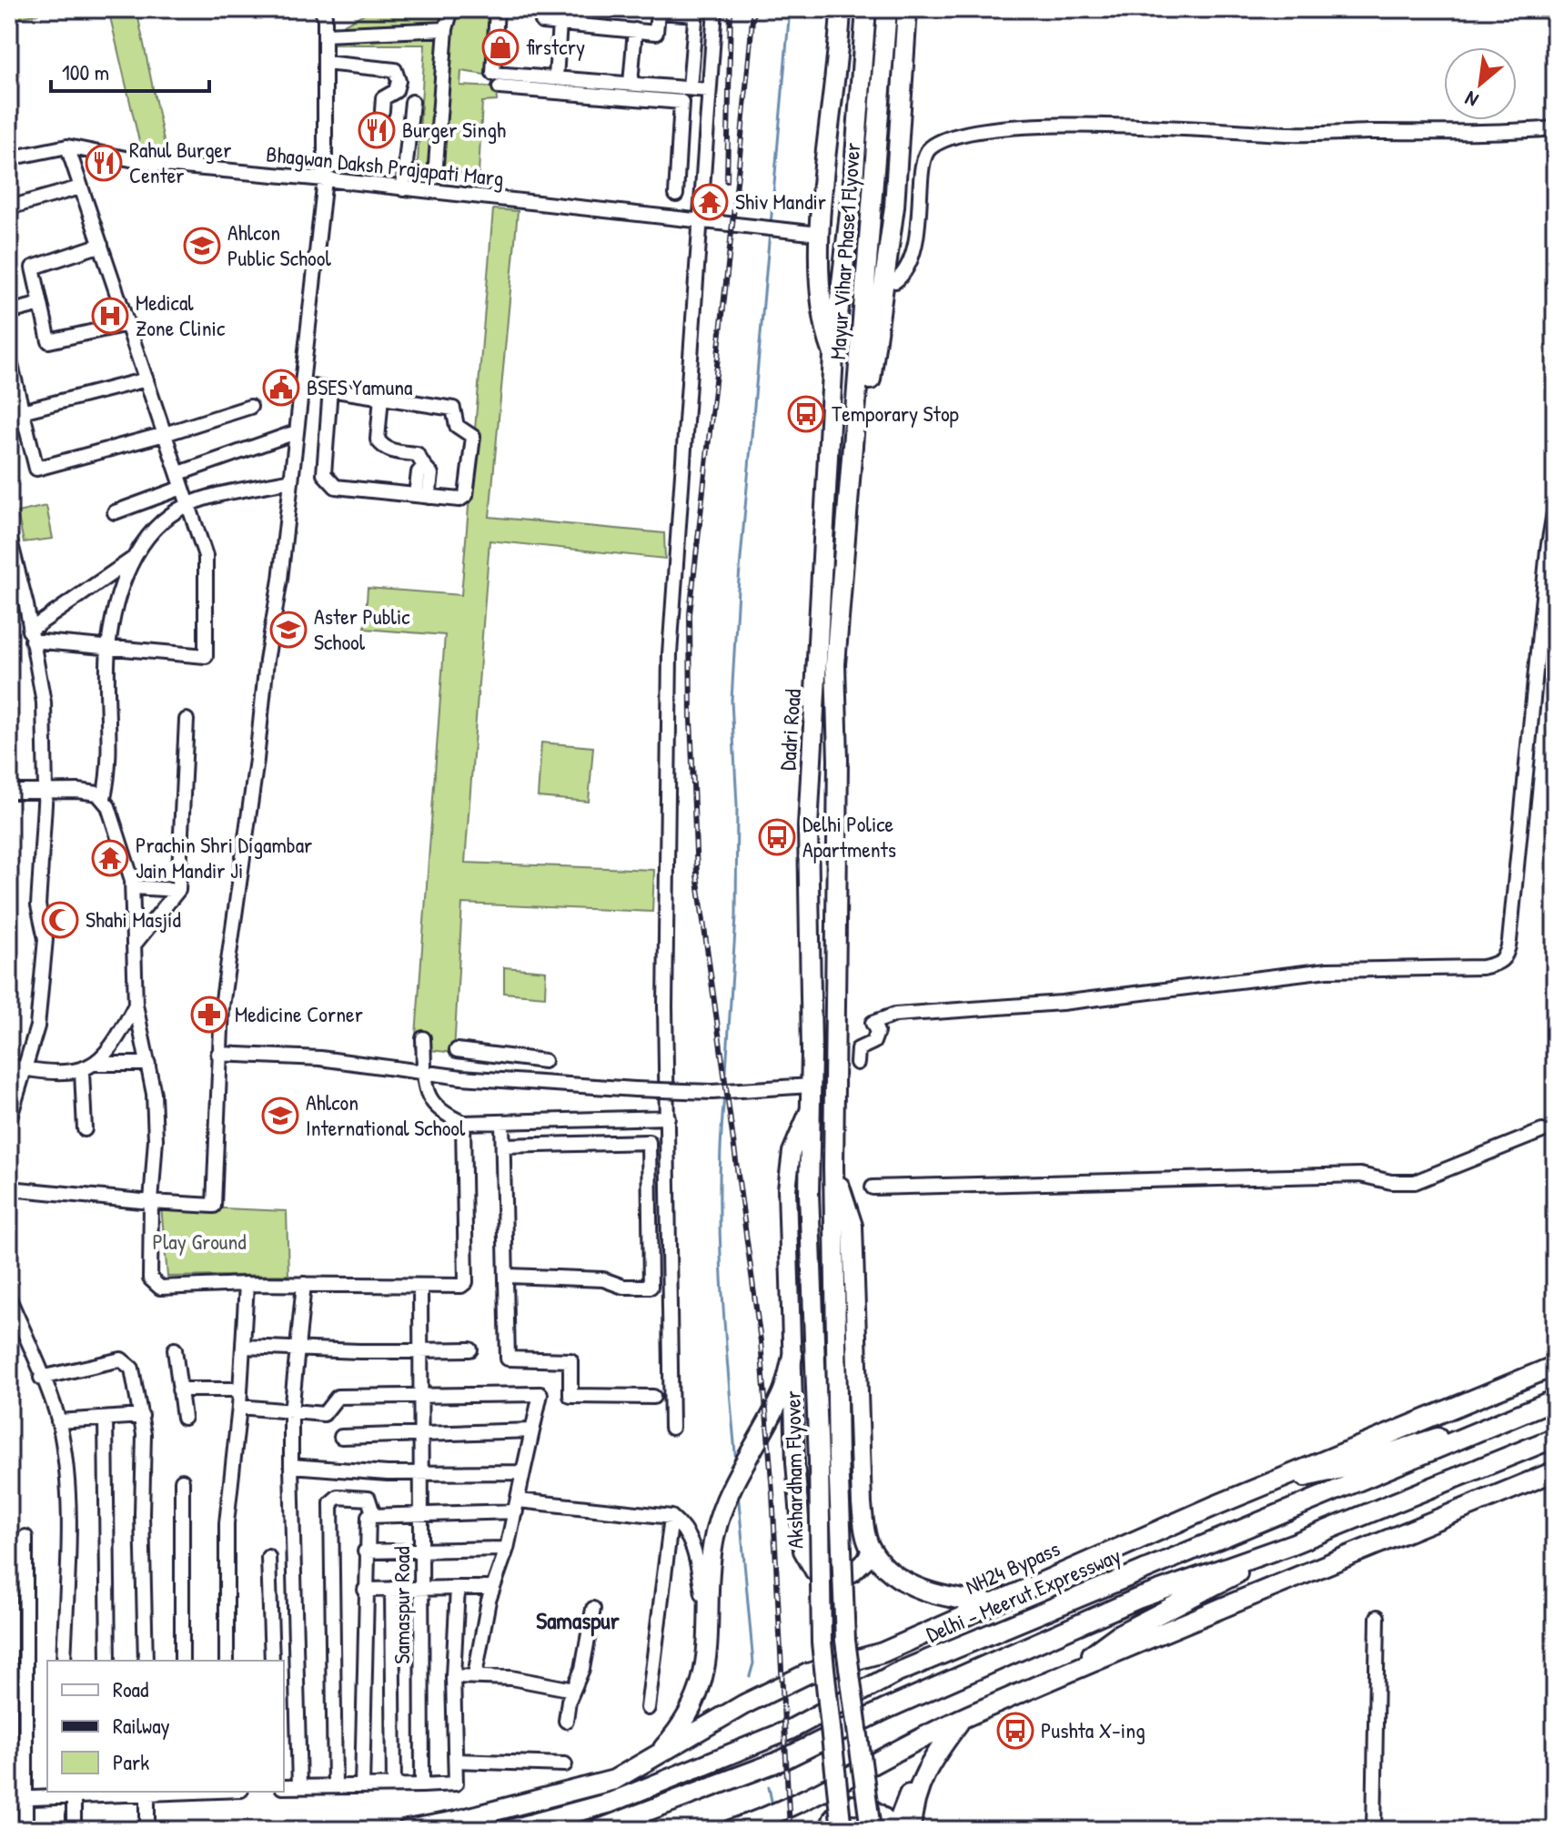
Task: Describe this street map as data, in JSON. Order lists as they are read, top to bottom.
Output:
{
  "streets": {
    "highway": [
      "Mayur Vihar Phase1 Flyover",
      "Dadri Road",
      "Akshardham Flyover",
      "NH24 Bypass",
      "Delhi - Meerut Expressway"
    ],
    "street": ["Bhagwan Daksh Prajapati Marg", "Samaspur Road"]
  },
  "crossings": [
    ["Mayur Vihar Phase1 Flyover", "Dadri Road"],
    ["Dadri Road", "Akshardham Flyover"]
  ],
  "districts": ["Samaspur"],
  "parks": ["Play Ground"],
  "places": {
    "shop": ["firstcry"],
    "restaurant": ["Burger Singh", "Rahul Burger Center"],
    "temple": ["Shiv Mandir", "Prachin Shri Digambar Jain Mandir Ji"],
    "school or university": ["Ahlcon Public School", "Aster Public School", "Ahlcon International School"],
    "hospital": ["Medical Zone Clinic"],
    "public building": ["BSES Yamuna"],
    "bus stop": ["Temporary Stop", "Delhi Police Apartments", "Pushta X-ing"],
    "mosque": ["Shahi Masjid"],
    "pharmacy": ["Medicine Corner"]
  },
  "legend": ["Road", "Railway", "Park"],
  "scale_bar": "100 m",
  "north": "bottom left"
}
